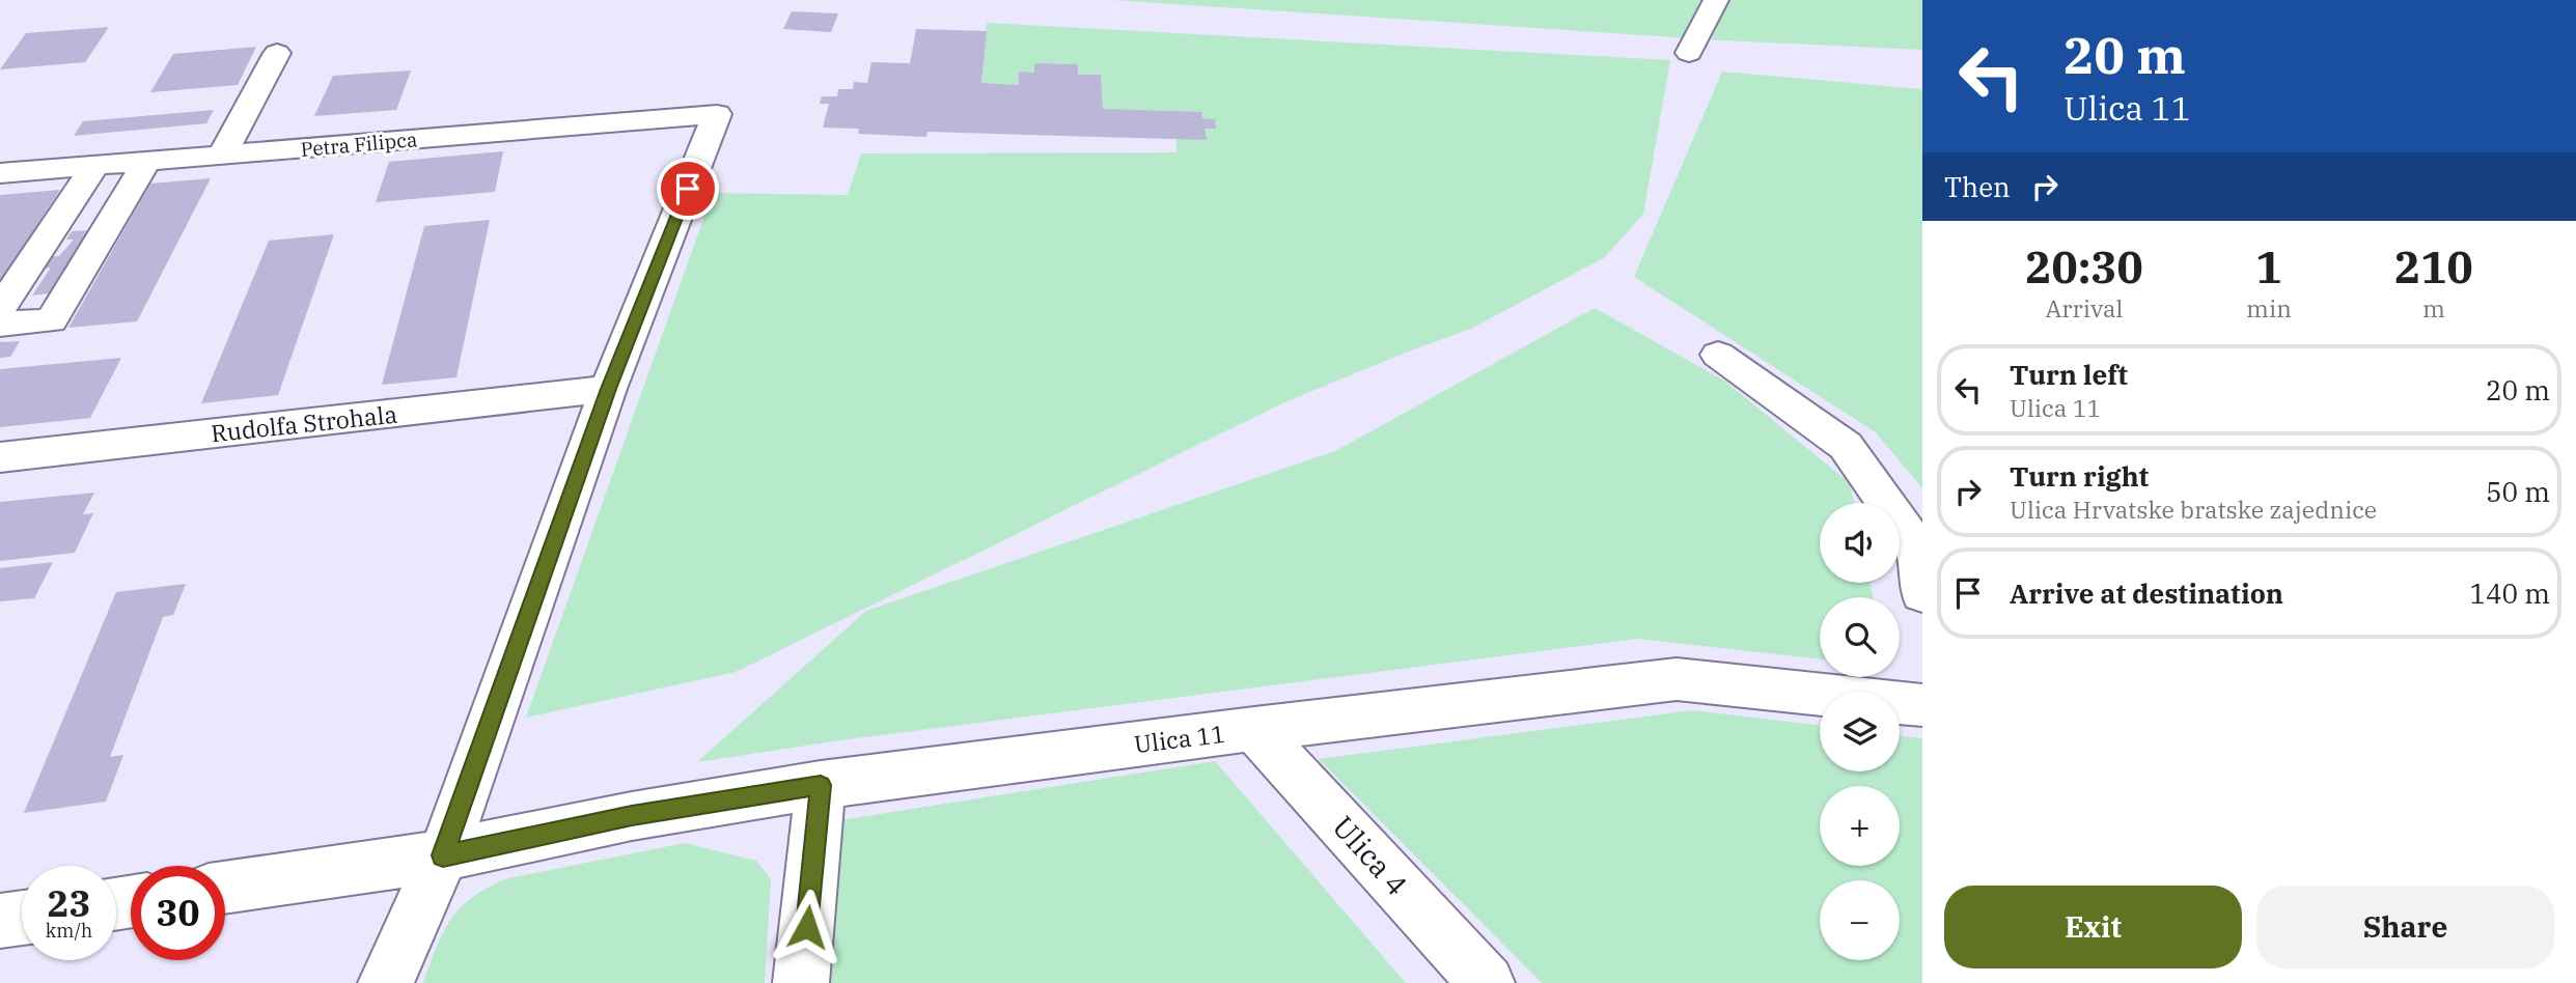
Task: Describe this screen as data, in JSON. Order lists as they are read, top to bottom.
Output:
{
  "streets": {
    "street": [
      "Petra Filipca",
      "Rudolfa Strohala",
      "Ulica 11",
      "Ulica 4"
    ]
  },
  "crossings": [
    ["Petra Filipca", "Rudolfa Strohala"],
    ["Ulica 11", "Ulica 4"]
  ],
  "page": {
    "turn": ["20 m", "Ulica 11"],
    "then": "Then",
    "eta": [
      "20:30",
      "Arrival",
      "1",
      "min",
      "210",
      "m"
    ],
    "list": [
      {
        "name": "Turn left",
        "note": "Ulica 11",
        "value": "20 m"
      },
      {
        "name": "Turn right",
        "note": "Ulica Hrvatske bratske zajednice",
        "value": "50 m"
      },
      {
        "name": "Arrive at destination",
        "value": "140 m"
      }
    ],
    "map_buttons": ["+", "−"],
    "speed": "23 km/h",
    "limit": "30",
    "buttons": ["Exit", "Share"]
  }
}
